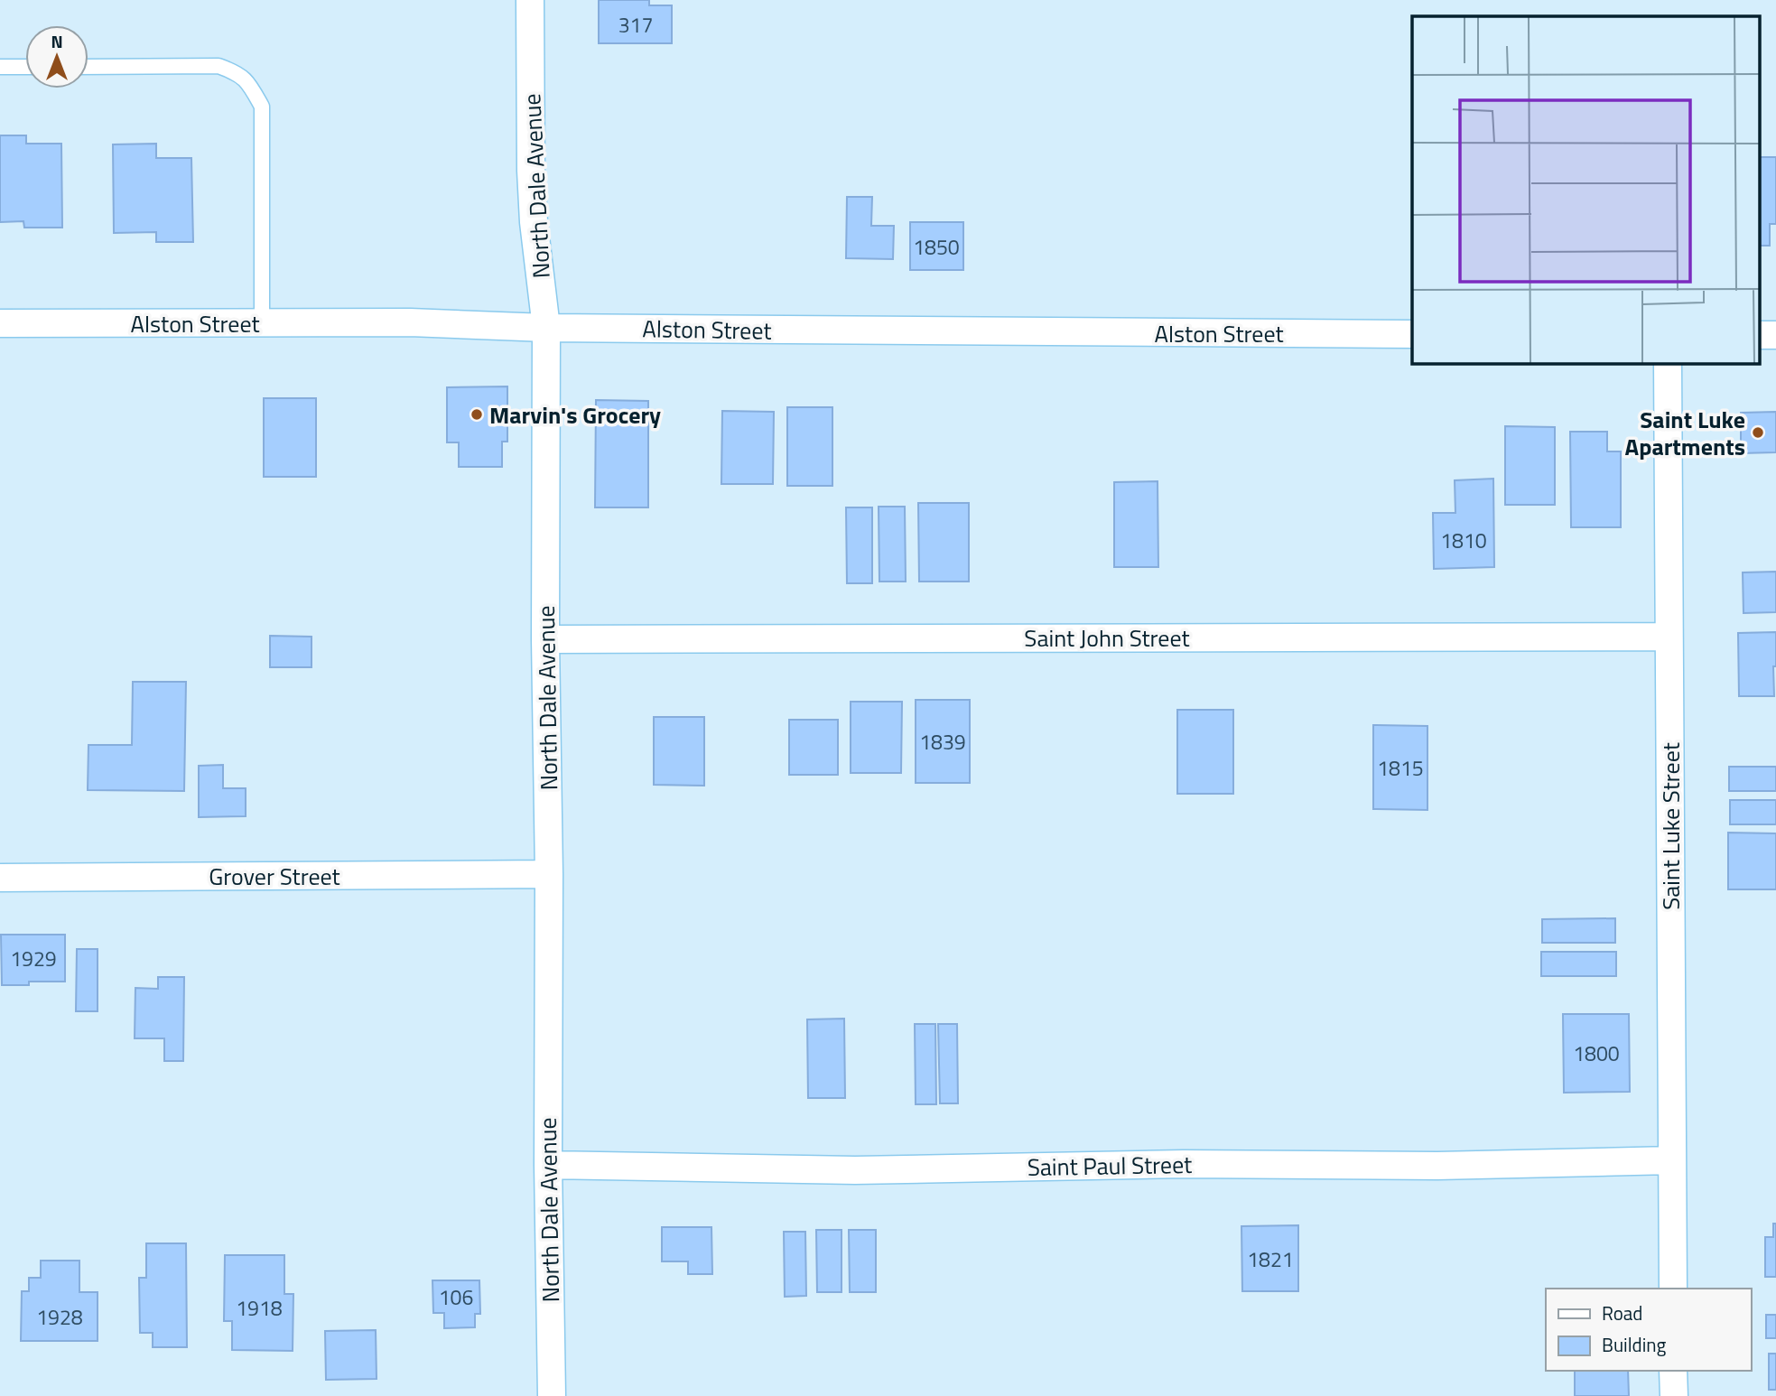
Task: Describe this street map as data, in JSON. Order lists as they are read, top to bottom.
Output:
{
  "streets": {
    "street": [
      "North Dale Avenue",
      "Alston Street",
      "Saint John Street",
      "Saint Luke Street",
      "Grover Street",
      "Saint Paul Street"
    ]
  },
  "crossings": [
    ["North Dale Avenue", "Alston Street"],
    ["North Dale Avenue", "Saint John Street"],
    ["North Dale Avenue", "Grover Street"],
    ["North Dale Avenue", "Saint Paul Street"],
    ["Saint John Street", "Saint Luke Street"],
    ["Saint Luke Street", "Saint Paul Street"]
  ],
  "places": ["Marvin's Grocery", "Saint Luke Apartments"],
  "house_numbers": [
    "317",
    "1850",
    "1810",
    "1839",
    "1815",
    "1929",
    "1800",
    "1821",
    "106",
    "1918",
    "1928"
  ],
  "legend": ["Road", "Building"],
  "north": "top"
}
